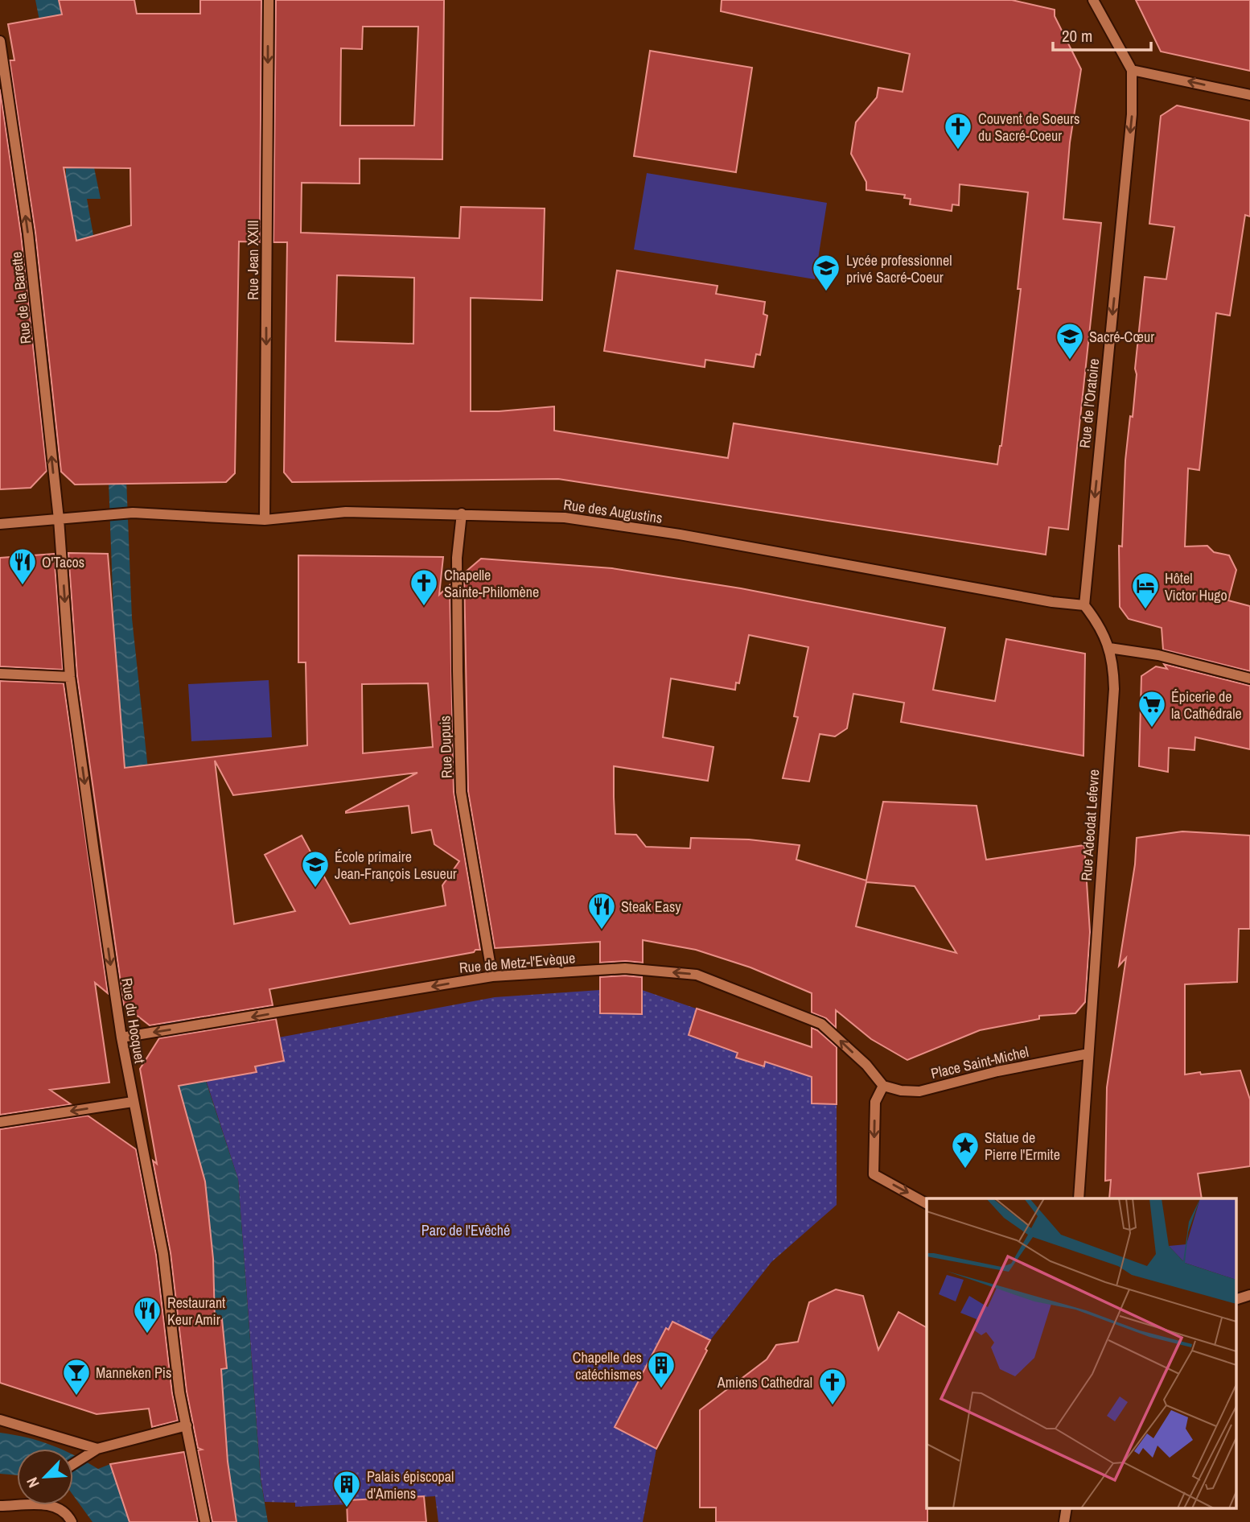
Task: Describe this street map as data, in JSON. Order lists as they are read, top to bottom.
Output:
{
  "streets": {
    "street": [
      "Rue Jean XXIII",
      "Rue de la Barette",
      "Rue de l'Oratoire",
      "Rue des Augustins",
      "Rue Dupuis",
      "Rue Adeodat Lefevre",
      "Rue de Metz-l'Evèque",
      "Rue du Hocquet",
      "Place Saint-Michel"
    ]
  },
  "crossings": [
    ["Rue Jean XXIII", "Rue des Augustins"],
    ["Rue de la Barette", "Rue des Augustins"],
    ["Rue de la Barette", "Rue du Hocquet"],
    ["Rue de l'Oratoire", "Rue des Augustins"],
    ["Rue de l'Oratoire", "Rue Adeodat Lefevre"],
    ["Rue des Augustins", "Rue Dupuis"],
    ["Rue des Augustins", "Rue Adeodat Lefevre"],
    ["Rue des Augustins", "Rue du Hocquet"],
    ["Rue Dupuis", "Rue de Metz-l'Evèque"],
    ["Rue Adeodat Lefevre", "Place Saint-Michel"],
    ["Rue de Metz-l'Evèque", "Rue du Hocquet"],
    ["Rue de Metz-l'Evèque", "Place Saint-Michel"]
  ],
  "one_way": [
    "Rue Jean XXIII",
    "Rue de la Barette",
    "Rue de l'Oratoire",
    "Rue de Metz-l'Evèque",
    "Rue du Hocquet"
  ],
  "parks": ["Parc de l'Evêché"],
  "places": {
    "church": ["Couvent de Soeurs du Sacré-Coeur", "Chapelle Sainte-Philomène", "Amiens Cathedral"],
    "school or university": ["Lycée professionnel privé Sacré-Coeur", "Sacré-Cœur", "École primaire Jean-François Lesueur"],
    "restaurant": ["O'Tacos", "Steak Easy", "Restaurant Keur Amir"],
    "hotel": ["Hôtel Victor Hugo"],
    "supermarket": ["Épicerie de la Cathédrale"],
    "place": ["Statue de Pierre l'Ermite"],
    "building": ["Chapelle des catéchismes", "Palais épiscopal d'Amiens"],
    "bar": ["Manneken Pis"]
  },
  "scale_bar": "20 m",
  "north": "bottom left"
}
